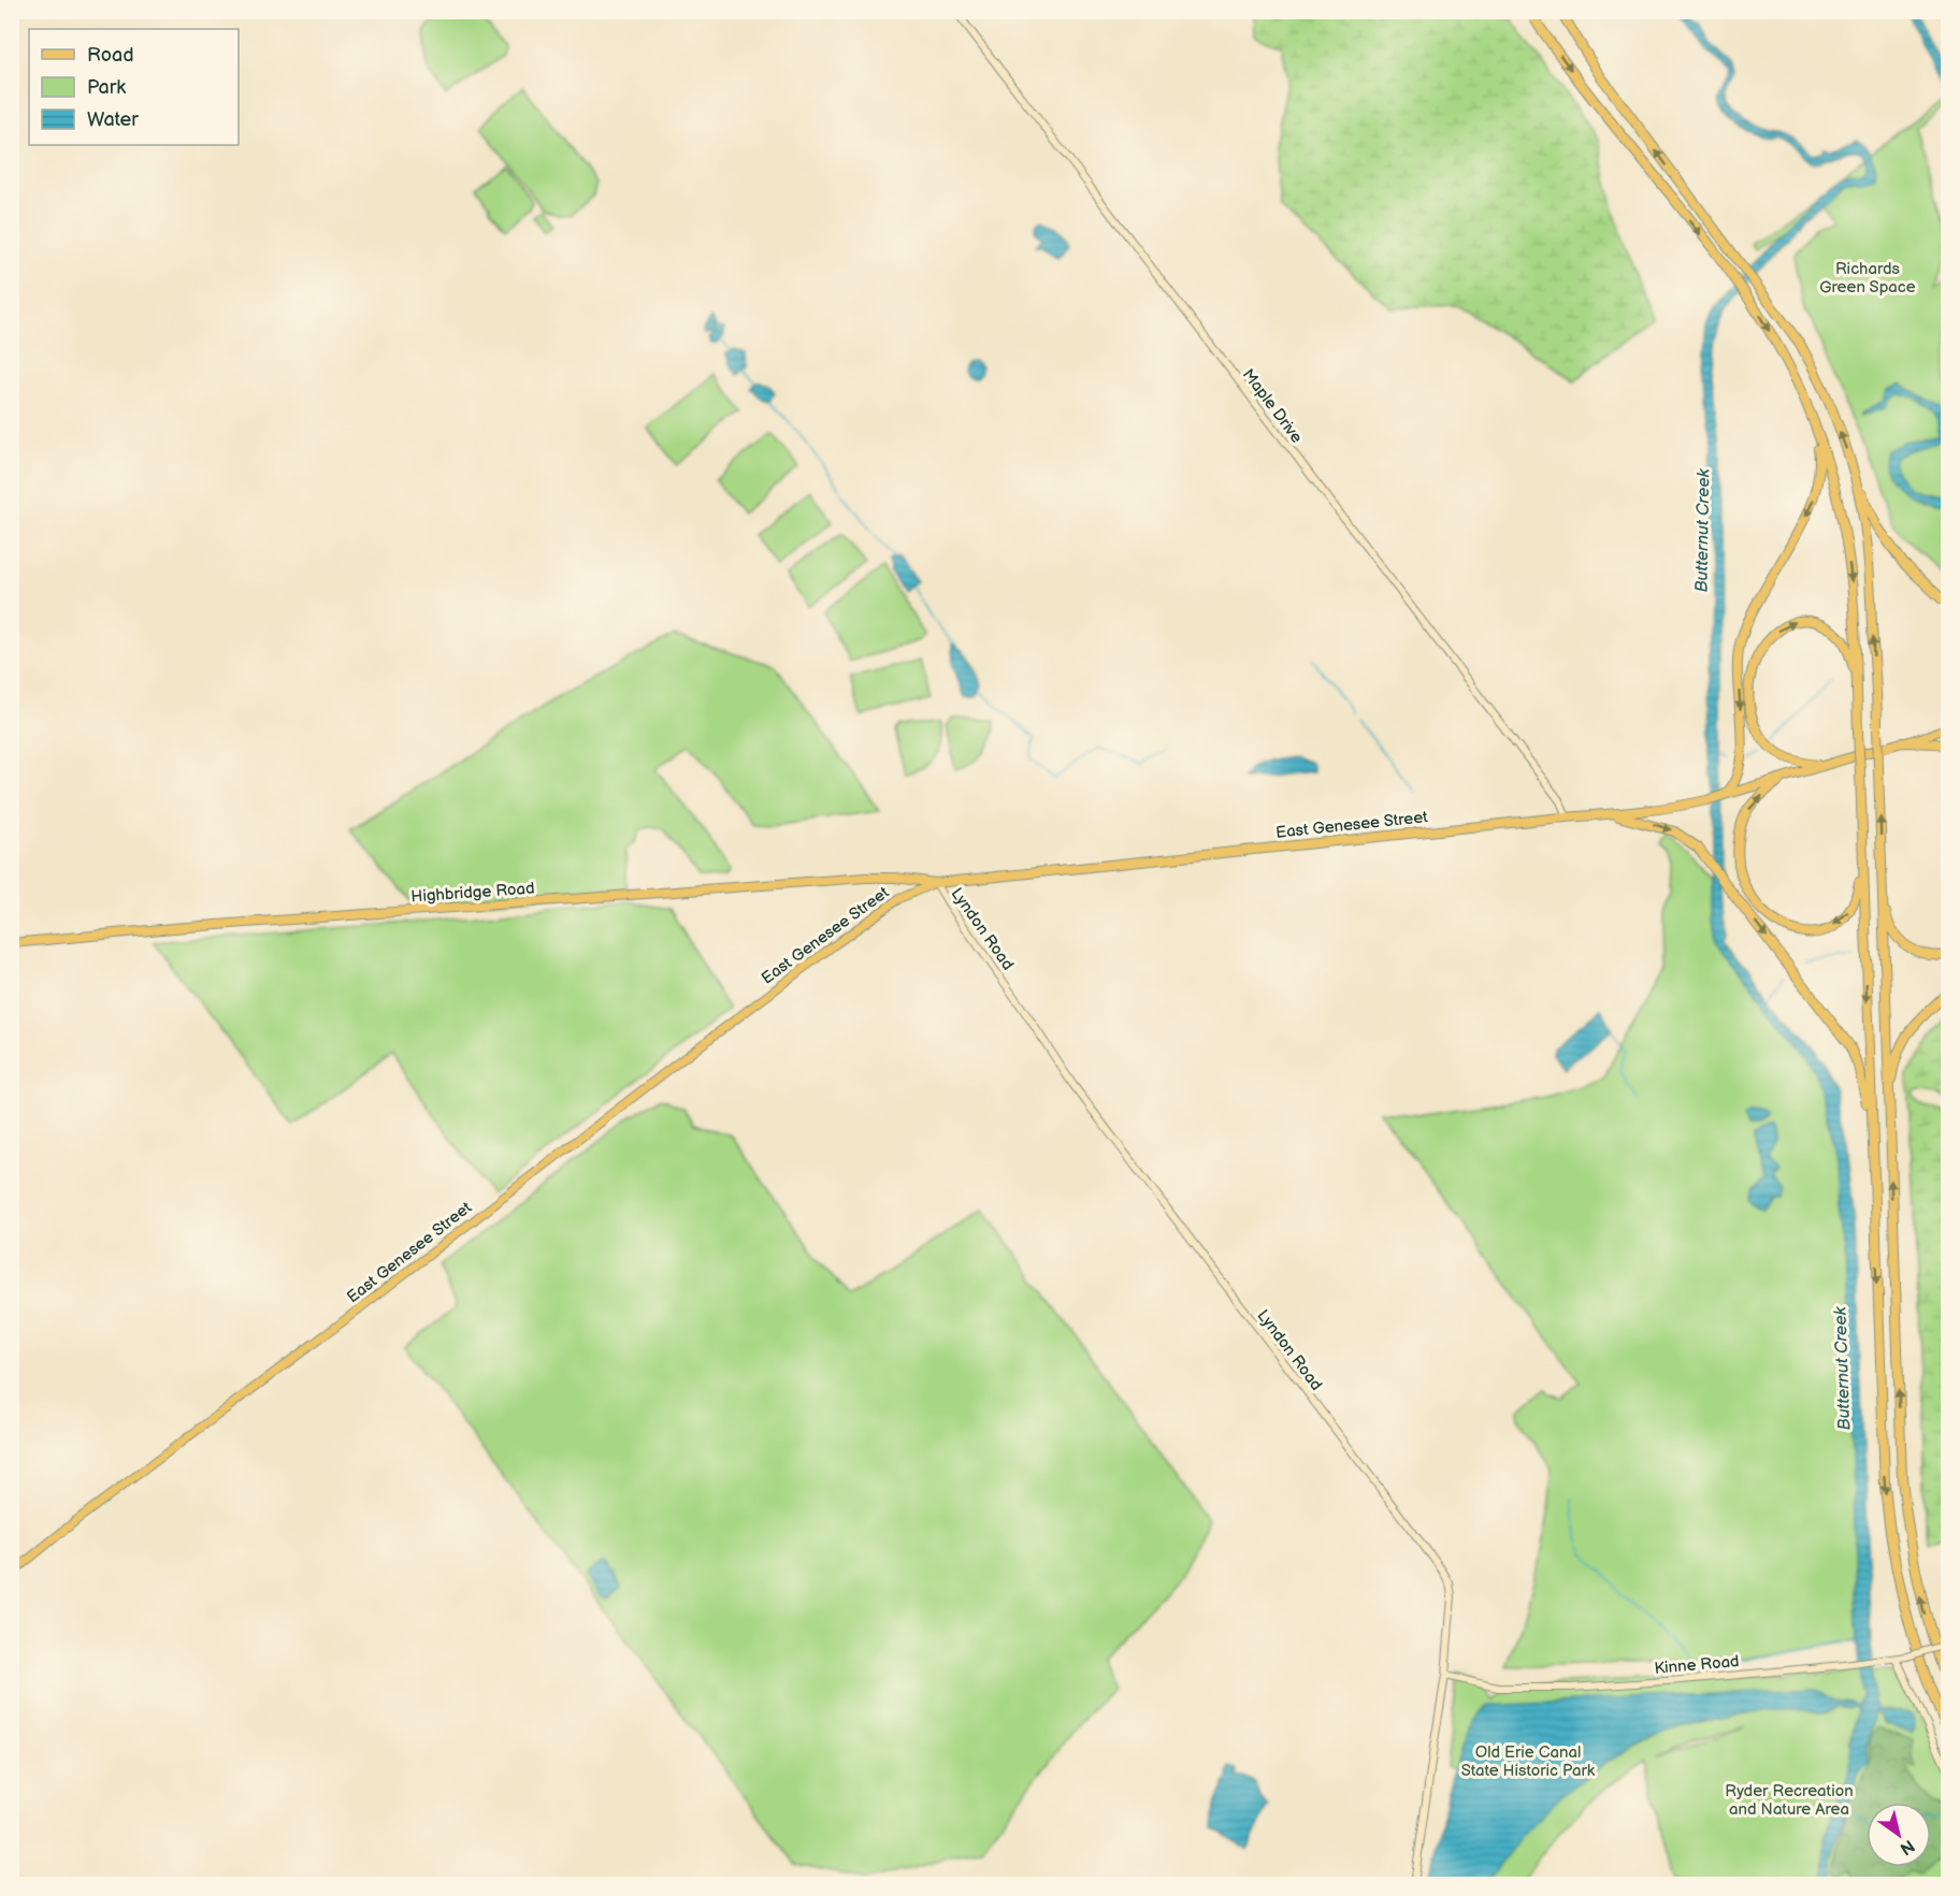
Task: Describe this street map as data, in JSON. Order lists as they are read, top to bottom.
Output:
{
  "streets": {
    "highway": ["East Genesee Street", "Highbridge Road"],
    "street": ["Maple Drive", "Lyndon Road", "Kinne Road"]
  },
  "crossings": [
    ["Maple Drive", "East Genesee Street"],
    ["East Genesee Street", "Highbridge Road"],
    ["East Genesee Street", "Lyndon Road"],
    ["Highbridge Road", "Lyndon Road"],
    ["Lyndon Road", "Kinne Road"]
  ],
  "water": ["Butternut Creek"],
  "parks": ["Richards Green Space", "Old Erie Canal State Historic Park", "Ryder Recreation and Nature Area"],
  "legend": ["Road", "Park", "Water"],
  "north": "bottom right"
}
